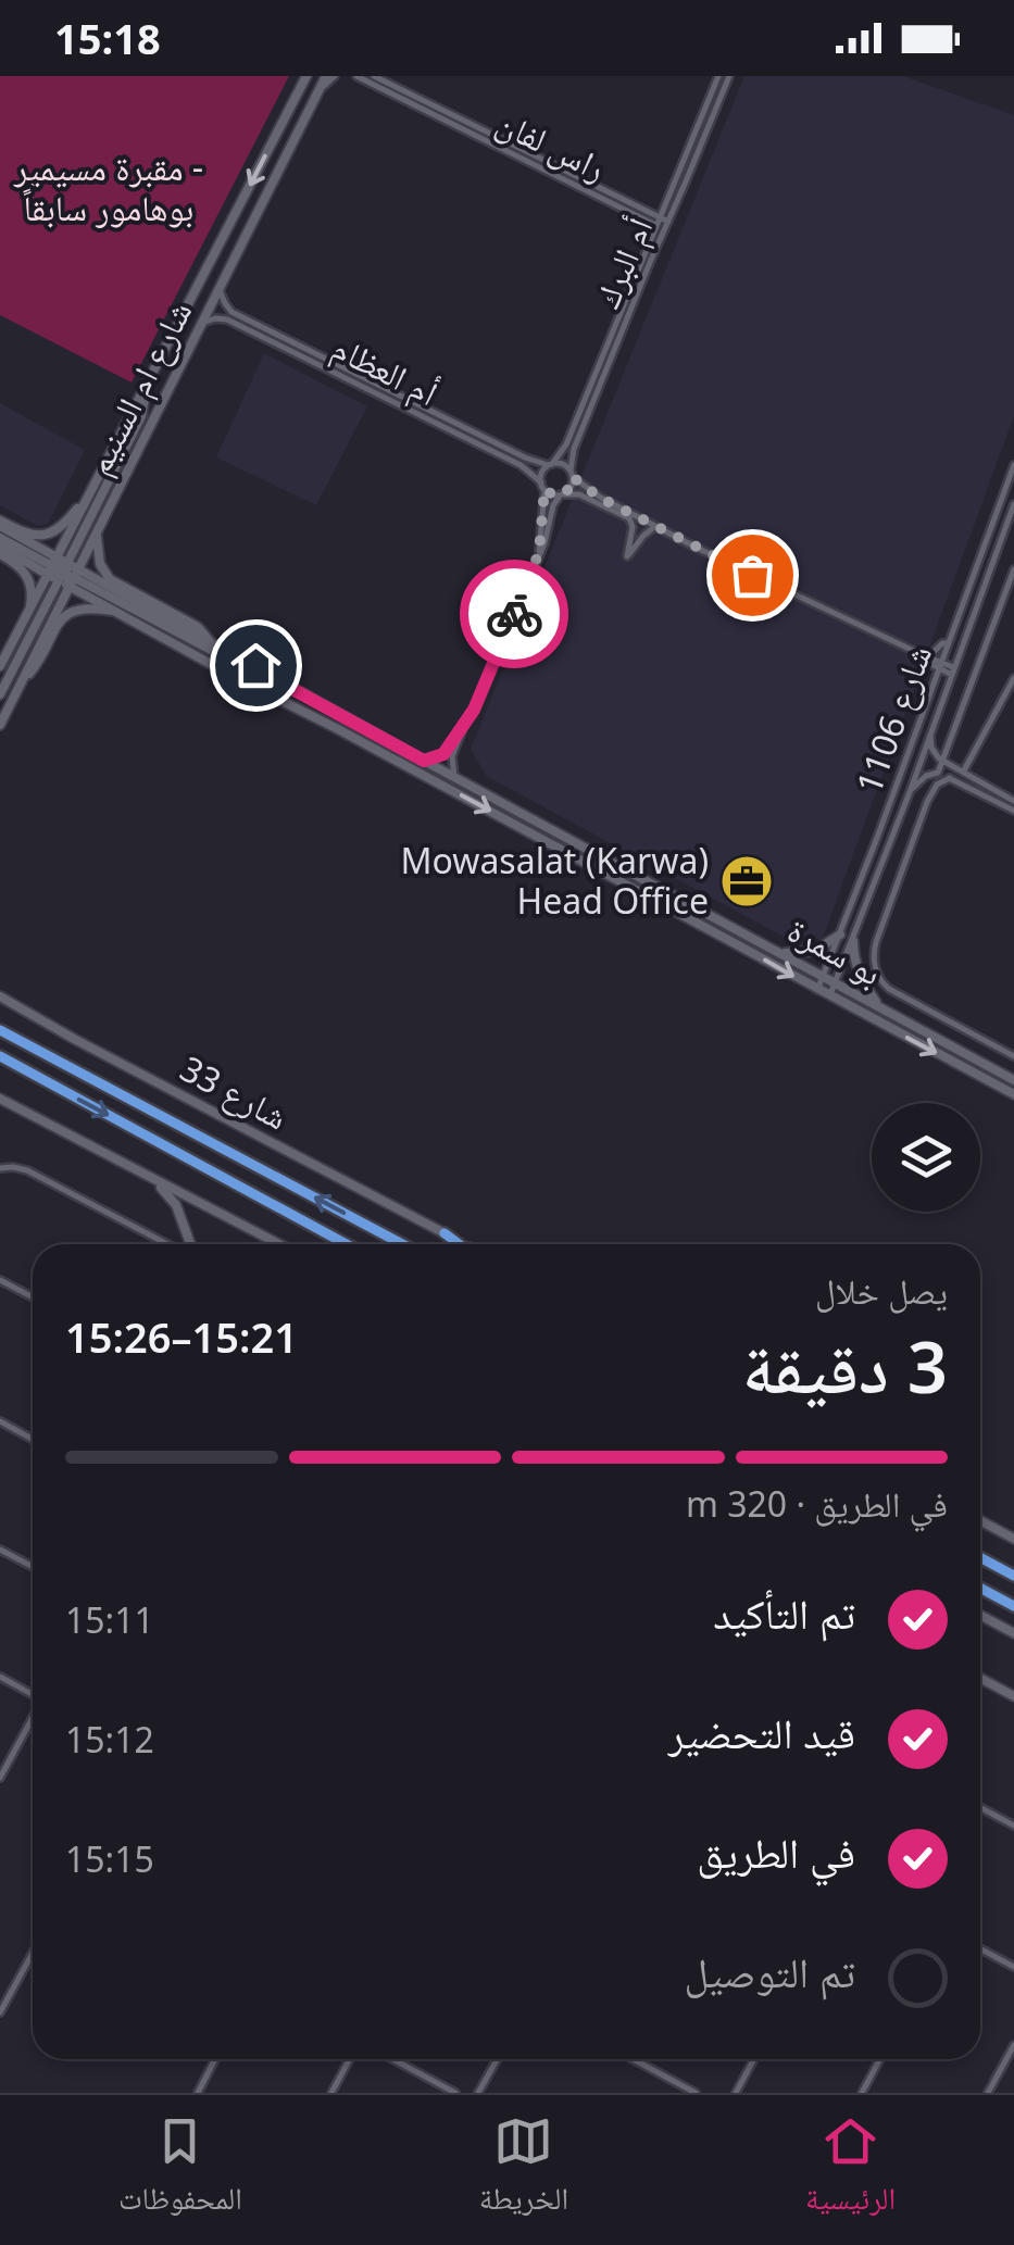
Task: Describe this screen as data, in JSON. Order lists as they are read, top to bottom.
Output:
{
  "streets": {
    "highway": ["شارع 33"],
    "street": [
      "راس لفان",
      "أم البرك",
      "أم العظام",
      "شارع ام السنيم",
      "شارع 1106",
      "بو سمرة"
    ]
  },
  "crossings": [
    ["راس لفان", "أم البرك"],
    ["أم البرك", "أم العظام"],
    ["أم العظام", "شارع ام السنيم"],
    ["شارع ام السنيم", "بو سمرة"],
    ["شارع 1106", "بو سمرة"]
  ],
  "parks": ["مقبرة مسيمير - بوهامور سابقاً"],
  "places": {
    "office": ["Mowasalat (Karwa) Head Office"]
  },
  "page": {
    "status": "15:18",
    "heading": ["3 دقيقة", "يصل خلال", "15:21–15:26"],
    "bar": "في الطريق · 320 m",
    "list": [
      ["تم التأكيد", "15:11"],
      ["قيد التحضير", "15:12"],
      ["في الطريق", "15:15"],
      "تم التوصيل"
    ],
    "tabs": ["الرئيسية", "الخريطة", "المحفوظات"]
  }
}
